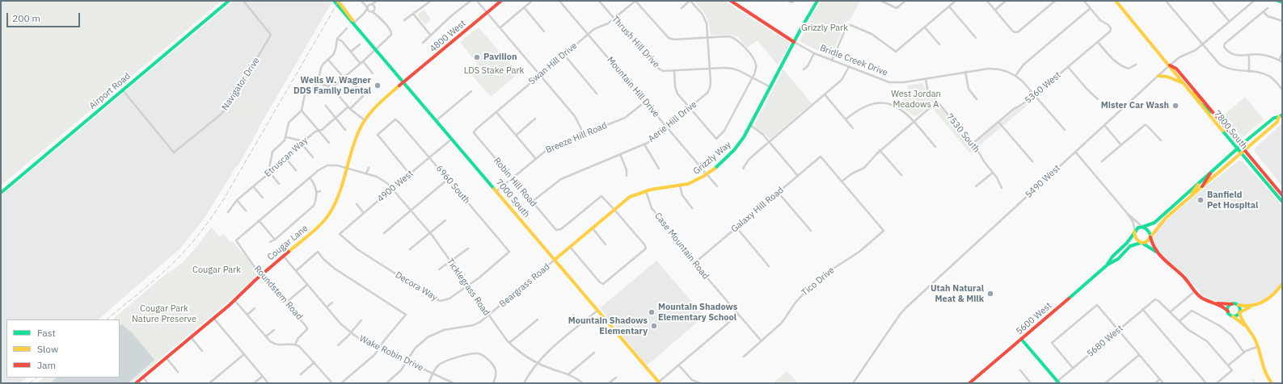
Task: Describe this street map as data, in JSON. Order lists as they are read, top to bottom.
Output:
{
  "streets": {
    "main road": [
      "4800 West",
      "Bridle Creek Drive",
      "Airport Road",
      "7800 South",
      "Grizzly Way",
      "7000 South",
      "Cougar Lane",
      "5600 West"
    ],
    "street": [
      "Thrush Hill Drive",
      "Swan Hill Drive",
      "Navigator Drive",
      "Mountain Hill Drive",
      "5360 West",
      "Aerie Hill Drive",
      "7530 South",
      "Breeze Hill Road",
      "Etruscan Way",
      "5490 West",
      "Robin Hill Road",
      "6960 South",
      "4900 West",
      "Galaxy Hill Road",
      "Case Mountain Road",
      "Tico Drive",
      "Beargrass Road",
      "Decora Way",
      "Ticklegrass Road",
      "Roundstem Road",
      "5680 West",
      "Wake Robin Drive"
    ]
  },
  "crossings": [
    ["4800 West", "7000 South"],
    ["4800 West", "Cougar Lane"],
    ["Thrush Hill Drive", "Swan Hill Drive"],
    ["Thrush Hill Drive", "Aerie Hill Drive"],
    ["Thrush Hill Drive", "Grizzly Way"],
    ["Bridle Creek Drive", "5360 West"],
    ["Bridle Creek Drive", "7530 South"],
    ["Bridle Creek Drive", "Grizzly Way"],
    ["Swan Hill Drive", "Mountain Hill Drive"],
    ["Swan Hill Drive", "Robin Hill Road"],
    ["Navigator Drive", "Airport Road"],
    ["Mountain Hill Drive", "Aerie Hill Drive"],
    ["Mountain Hill Drive", "Breeze Hill Road"],
    ["Mountain Hill Drive", "Grizzly Way"],
    ["5360 West", "7530 South"],
    ["Aerie Hill Drive", "Robin Hill Road"],
    ["7800 South", "5490 West"],
    ["Breeze Hill Road", "Robin Hill Road"],
    ["Breeze Hill Road", "7000 South"],
    ["Grizzly Way", "Robin Hill Road"],
    ["Grizzly Way", "7000 South"],
    ["Grizzly Way", "Case Mountain Road"],
    ["Grizzly Way", "Beargrass Road"],
    ["6960 South", "4900 West"],
    ["6960 South", "Decora Way"],
    ["4900 West", "7000 South"],
    ["4900 West", "Decora Way"],
    ["4900 West", "Ticklegrass Road"],
    ["7000 South", "Cougar Lane"],
    ["7000 South", "Beargrass Road"],
    ["Galaxy Hill Road", "Case Mountain Road"],
    ["Galaxy Hill Road", "Tico Drive"],
    ["Cougar Lane", "Ticklegrass Road"],
    ["Cougar Lane", "Roundstem Road"],
    ["Cougar Lane", "Wake Robin Drive"],
    ["Case Mountain Road", "Tico Drive"],
    ["Beargrass Road", "Ticklegrass Road"],
    ["Beargrass Road", "Wake Robin Drive"],
    ["Decora Way", "Ticklegrass Road"],
    ["Ticklegrass Road", "Roundstem Road"]
  ],
  "parks": [
    "Grizzly Park",
    "LDS Stake Park",
    "West Jordan Meadows A",
    "Cougar Park",
    "Cougar Park Nature Preserve"
  ],
  "places": [
    "Pavilion",
    "Wells W. Wagner DDS Family Dental",
    "Mister Car Wash",
    "Banfield Pet Hospital",
    "Utah Natural Meat & Milk",
    "Mountain Shadows Elementary School",
    "Mountain Shadows Elementary"
  ],
  "legend": ["Fast", "Slow", "Jam"],
  "scale_bar": "200 m"
}
